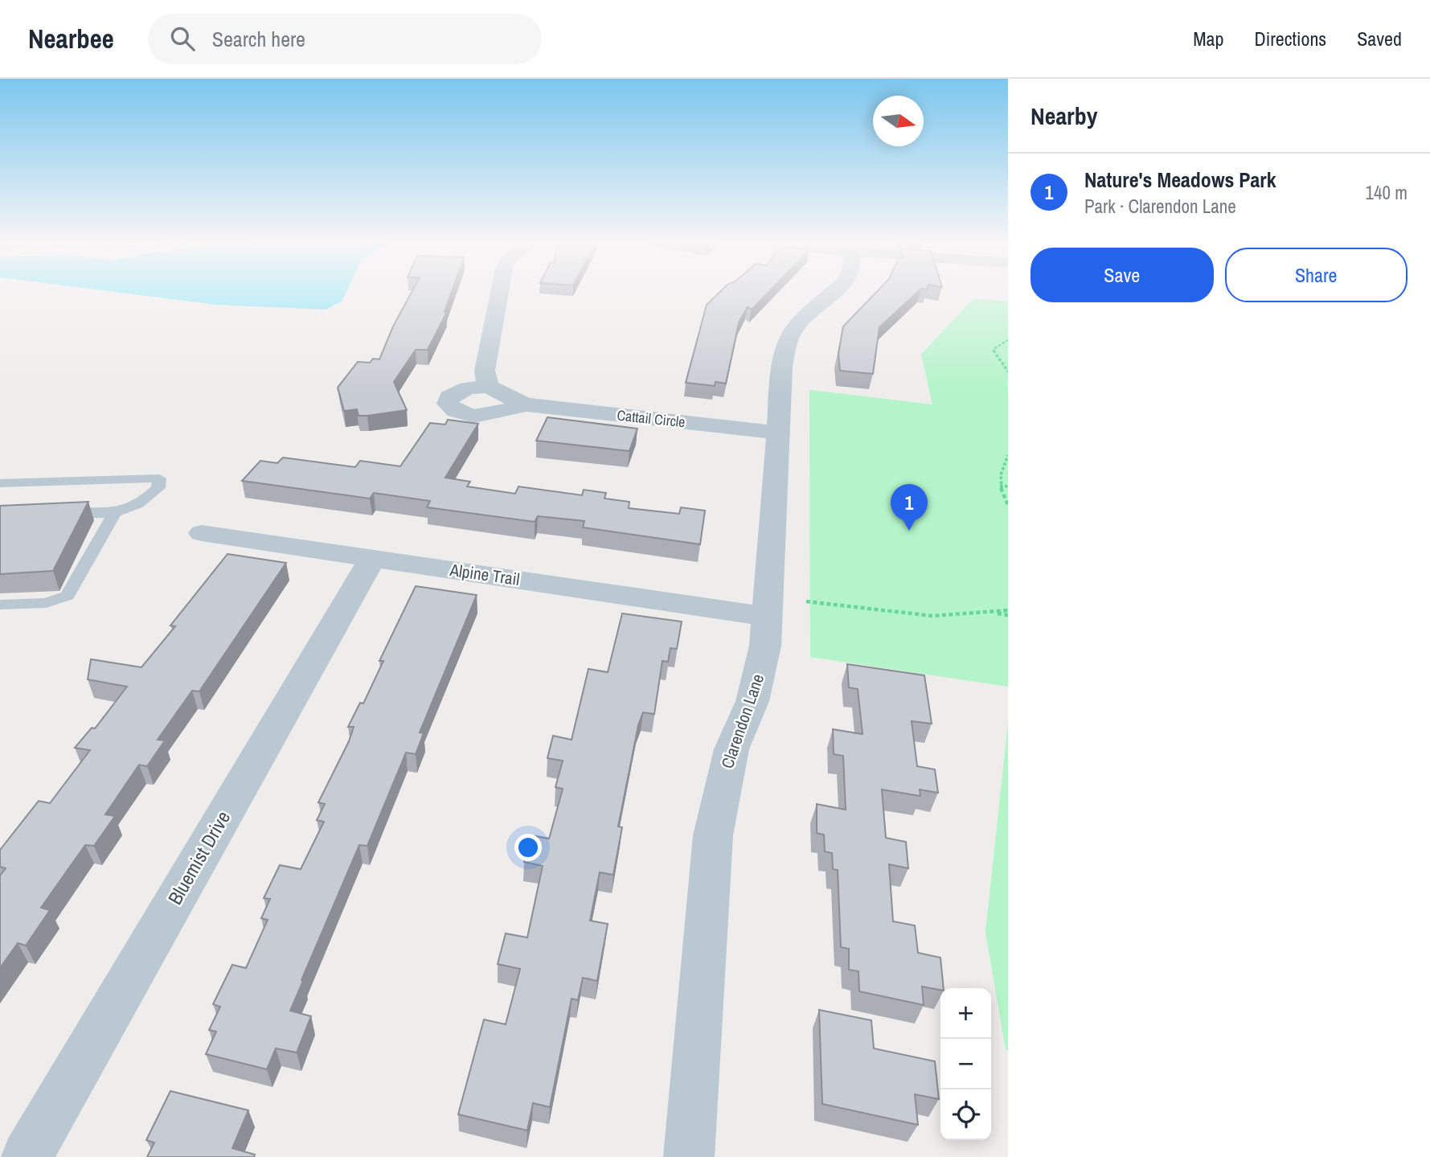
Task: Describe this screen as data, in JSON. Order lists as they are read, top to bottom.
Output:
{
  "streets": {
    "street": [
      "Cattail Circle",
      "Alpine Trail",
      "Clarendon Lane",
      "Bluemist Drive"
    ]
  },
  "crossings": [
    ["Cattail Circle", "Clarendon Lane"],
    ["Alpine Trail", "Clarendon Lane"],
    ["Alpine Trail", "Bluemist Drive"]
  ],
  "north": "right",
  "page": {
    "header": "Nearbee",
    "search": "Search here",
    "nav": ["Map", "Directions", "Saved"],
    "heading": "Nearby",
    "list": [
      {
        "mark": "1",
        "name": "Nature's Meadows Park",
        "note": "Park · Clarendon Lane",
        "value": "140 m"
      }
    ],
    "buttons": ["Save", "Share"],
    "pins": "1",
    "map_buttons": ["+", "−"]
  }
}
